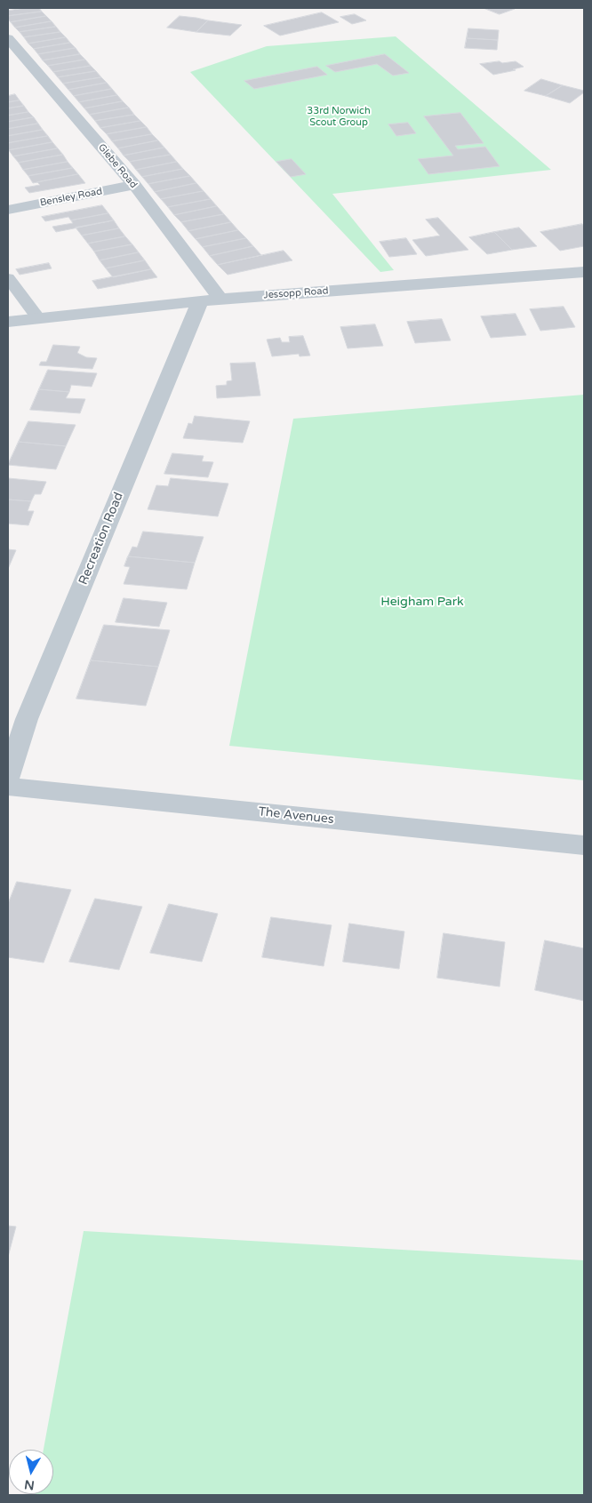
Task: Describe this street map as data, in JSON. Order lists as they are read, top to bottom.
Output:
{
  "streets": {
    "street": [
      "Glebe Road",
      "Bensley Road",
      "Jessopp Road",
      "Recreation Road",
      "The Avenues"
    ]
  },
  "crossings": [
    ["Glebe Road", "Bensley Road"],
    ["Glebe Road", "Jessopp Road"],
    ["Jessopp Road", "Recreation Road"]
  ],
  "parks": ["33rd Norwich Scout Group", "Heigham Park"],
  "north": "bottom"
}
